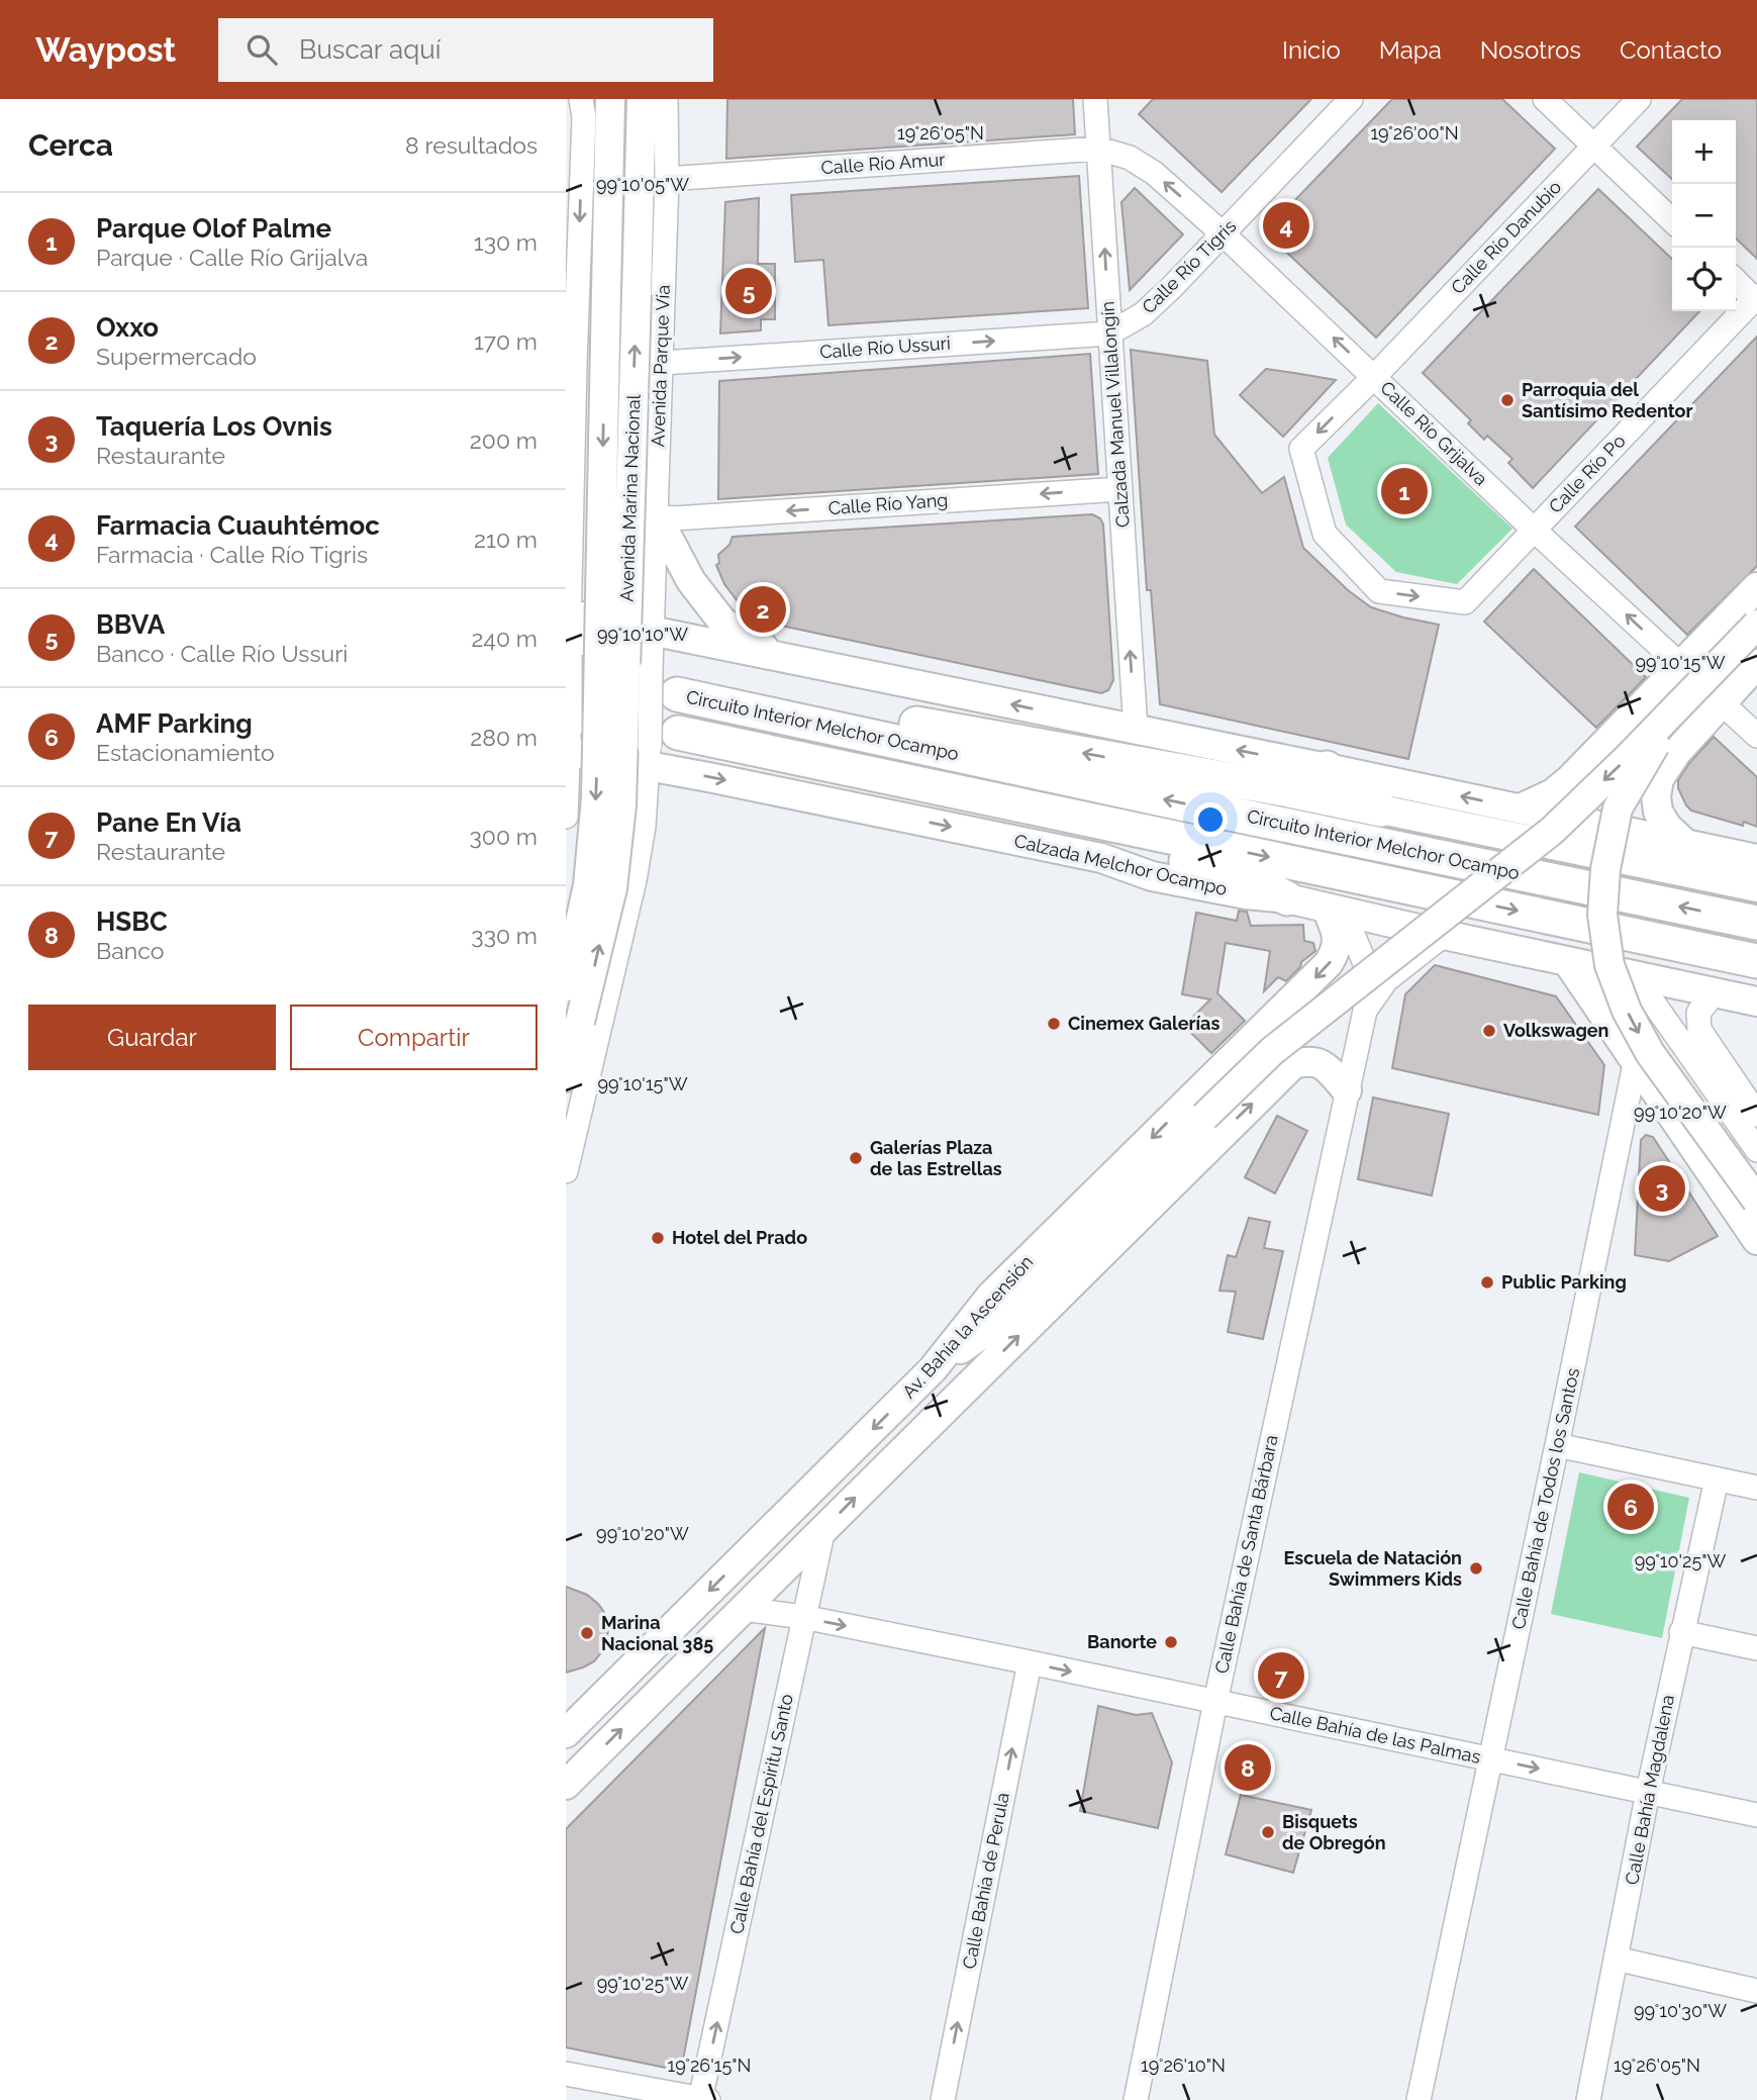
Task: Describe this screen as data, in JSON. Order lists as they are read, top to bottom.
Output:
{
  "streets": {
    "highway": ["Circuito Interior Melchor Ocampo"],
    "main road": [
      "Avenida Parque Vía",
      "Avenida Marina Nacional",
      "Calzada Melchor Ocampo",
      "Av. Bahía la Ascensión"
    ],
    "street": [
      "Calle Río Amur",
      "Calle Río Danubio",
      "Calle Río Tigris",
      "Calle Río Ussuri",
      "Calzada Manuel Villalongín",
      "Calle Río Grijalva",
      "Calle Río Po",
      "Calle Río Yang",
      "Calle Bahía de Todos los Santos",
      "Calle Bahía de Santa Bárbara",
      "Calle Bahía de las Palmas",
      "Calle Bahía Magdalena",
      "Calle Bahía del Espíritu Santo",
      "Calle Bahía de Perula"
    ]
  },
  "crossings": [
    ["Calle Río Amur", "Avenida Parque Vía"],
    ["Calle Río Amur", "Calzada Manuel Villalongín"],
    ["Calle Río Amur", "Calle Río Grijalva"],
    ["Calle Río Danubio", "Calle Río Grijalva"],
    ["Calle Río Danubio", "Calle Río Po"],
    ["Calle Río Tigris", "Calle Río Ussuri"],
    ["Calle Río Tigris", "Calzada Manuel Villalongín"],
    ["Calle Río Tigris", "Calle Río Grijalva"],
    ["Calle Río Ussuri", "Avenida Parque Vía"],
    ["Calle Río Ussuri", "Calzada Manuel Villalongín"],
    ["Avenida Parque Vía", "Avenida Marina Nacional"],
    ["Avenida Parque Vía", "Calle Río Yang"],
    ["Calzada Manuel Villalongín", "Calle Río Grijalva"],
    ["Calzada Manuel Villalongín", "Calle Río Yang"],
    ["Calle Río Grijalva", "Calle Río Po"],
    ["Circuito Interior Melchor Ocampo", "Calzada Melchor Ocampo"],
    ["Calzada Melchor Ocampo", "Av. Bahía la Ascensión"],
    ["Av. Bahía la Ascensión", "Calle Bahía de Santa Bárbara"],
    ["Av. Bahía la Ascensión", "Calle Bahía de las Palmas"],
    ["Av. Bahía la Ascensión", "Calle Bahía del Espíritu Santo"],
    ["Calle Bahía de Todos los Santos", "Calle Bahía de las Palmas"],
    ["Calle Bahía de Santa Bárbara", "Calle Bahía de las Palmas"],
    ["Calle Bahía de las Palmas", "Calle Bahía Magdalena"],
    ["Calle Bahía de las Palmas", "Calle Bahía del Espíritu Santo"],
    ["Calle Bahía de las Palmas", "Calle Bahía de Perula"]
  ],
  "one_way": [
    "Calle Río Ussuri",
    "Calzada Manuel Villalongín",
    "Calle Río Grijalva",
    "Calle Río Yang",
    "Calle Bahía de las Palmas",
    "Calle Bahía del Espíritu Santo",
    "Calle Bahía de Perula"
  ],
  "places": [
    "Parroquia del Santísimo Redentor",
    "Cinemex Galerías",
    "Volkswagen",
    "Galerías Plaza de las Estrellas",
    "Hotel del Prado",
    "Public Parking",
    "Escuela de Natación Swimmers Kids",
    "Marina Nacional 385",
    "Banorte",
    "Bisquets de Obregón"
  ],
  "page": {
    "header": "Waypost",
    "search": "Buscar aquí",
    "nav": [
      "Inicio",
      "Mapa",
      "Nosotros",
      "Contacto"
    ],
    "heading": ["Cerca", "8 resultados"],
    "map_buttons": ["+", "−"],
    "list": [
      {
        "mark": "1",
        "name": "Parque Olof Palme",
        "note": "Parque · Calle Río Grijalva",
        "value": "130 m"
      },
      {
        "mark": "2",
        "name": "Oxxo",
        "note": "Supermercado",
        "value": "170 m"
      },
      {
        "mark": "3",
        "name": "Taquería Los Ovnis",
        "note": "Restaurante",
        "value": "200 m"
      },
      {
        "mark": "4",
        "name": "Farmacia Cuauhtémoc",
        "note": "Farmacia · Calle Río Tigris",
        "value": "210 m"
      },
      {
        "mark": "5",
        "name": "BBVA",
        "note": "Banco · Calle Río Ussuri",
        "value": "240 m"
      },
      {
        "mark": "6",
        "name": "AMF Parking",
        "note": "Estacionamiento",
        "value": "280 m"
      },
      {
        "mark": "7",
        "name": "Pane En Vía",
        "note": "Restaurante",
        "value": "300 m"
      },
      {
        "mark": "8",
        "name": "HSBC",
        "note": "Banco",
        "value": "330 m"
      }
    ],
    "pins": [
      "4",
      "5",
      "1",
      "2",
      "3",
      "6",
      "7",
      "8"
    ],
    "buttons": ["Guardar", "Compartir"]
  },
  "coordinates": [
    "19°26'05\"N",
    "19°26'00\"N",
    "99°10'05\"W",
    "99°10'10\"W",
    "99°10'15\"W",
    "99°10'20\"W",
    "99°10'25\"W",
    "99°10'30\"W",
    "19°26'15\"N",
    "19°26'10\"N"
  ]
}
